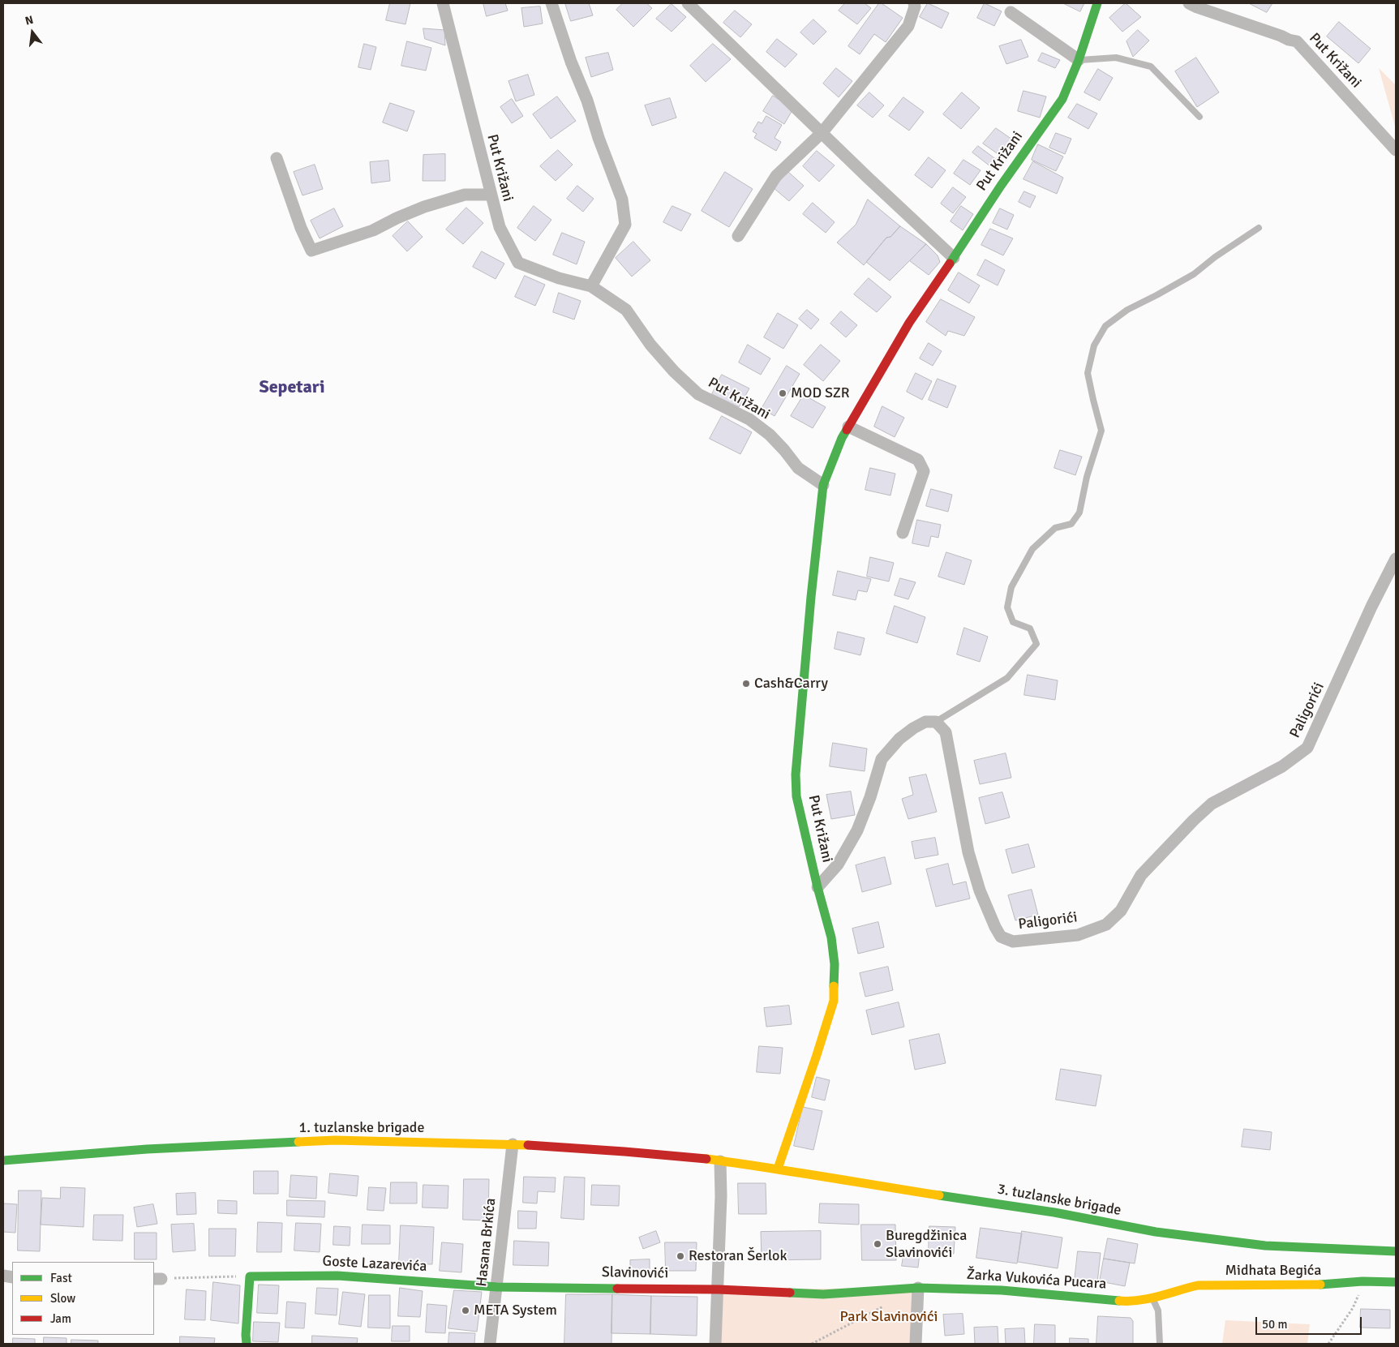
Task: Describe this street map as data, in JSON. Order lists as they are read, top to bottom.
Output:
{
  "streets": {
    "street": [
      "Put Križani",
      "Paligorići",
      "1. tuzlanske brigade",
      "3. tuzlanske brigade",
      "Hasana Brkića",
      "Goste Lazarevića",
      "Midhata Begića",
      "Slavinovići",
      "Žarka Vukovića Pucara"
    ]
  },
  "crossings": [
    ["Put Križani", "3. tuzlanske brigade"],
    ["1. tuzlanske brigade", "3. tuzlanske brigade"],
    ["1. tuzlanske brigade", "Hasana Brkića"],
    ["Hasana Brkića", "Goste Lazarevića"],
    ["Hasana Brkića", "Slavinovići"],
    ["Goste Lazarevića", "Slavinovići"],
    ["Midhata Begića", "Žarka Vukovića Pucara"],
    ["Slavinovići", "Žarka Vukovića Pucara"]
  ],
  "districts": ["Sepetari"],
  "parks": ["Park Slavinovići"],
  "places": [
    "MOD SZR",
    "Cash&Carry",
    "Buregdžinica Slavinovići",
    "Restoran Šerlok",
    "META System"
  ],
  "legend": ["Fast", "Slow", "Jam"],
  "scale_bar": "50 m",
  "north": "top"
}
